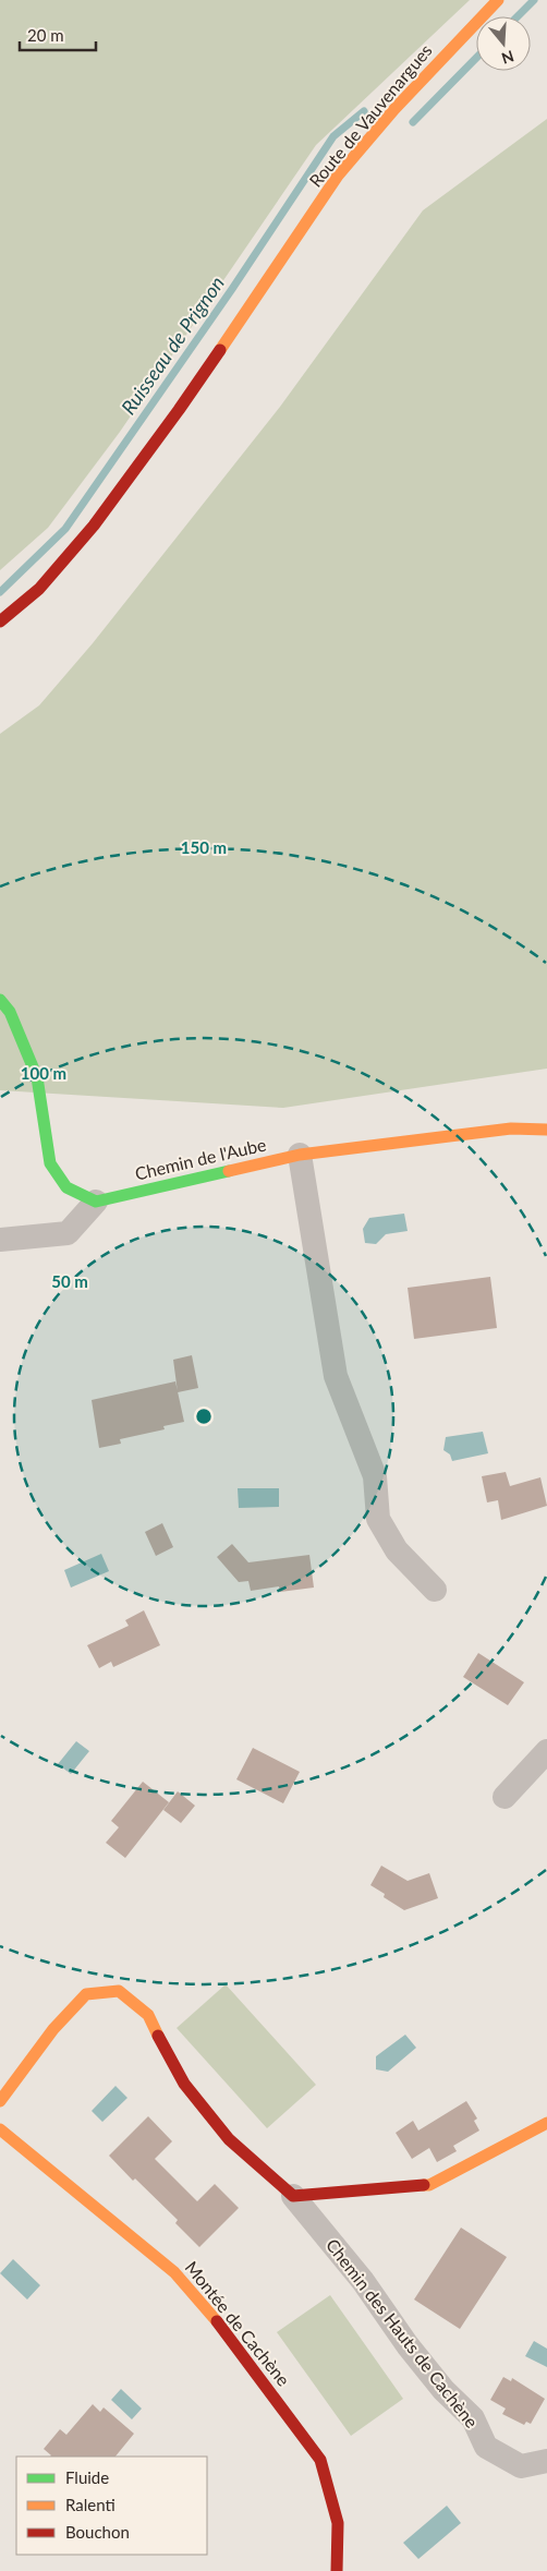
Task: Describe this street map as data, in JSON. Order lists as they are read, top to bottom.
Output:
{
  "streets": {
    "street": [
      "Route de Vauvenargues",
      "Chemin de l'Aube",
      "Montée de Cachène",
      "Chemin des Hauts de Cachène"
    ]
  },
  "water": ["Ruisseau de Prignon"],
  "legend": ["Fluide", "Ralenti", "Bouchon"],
  "scale_bar": "20 m",
  "north": "bottom",
  "rings": ["150 m", "100 m", "50 m"]
}
